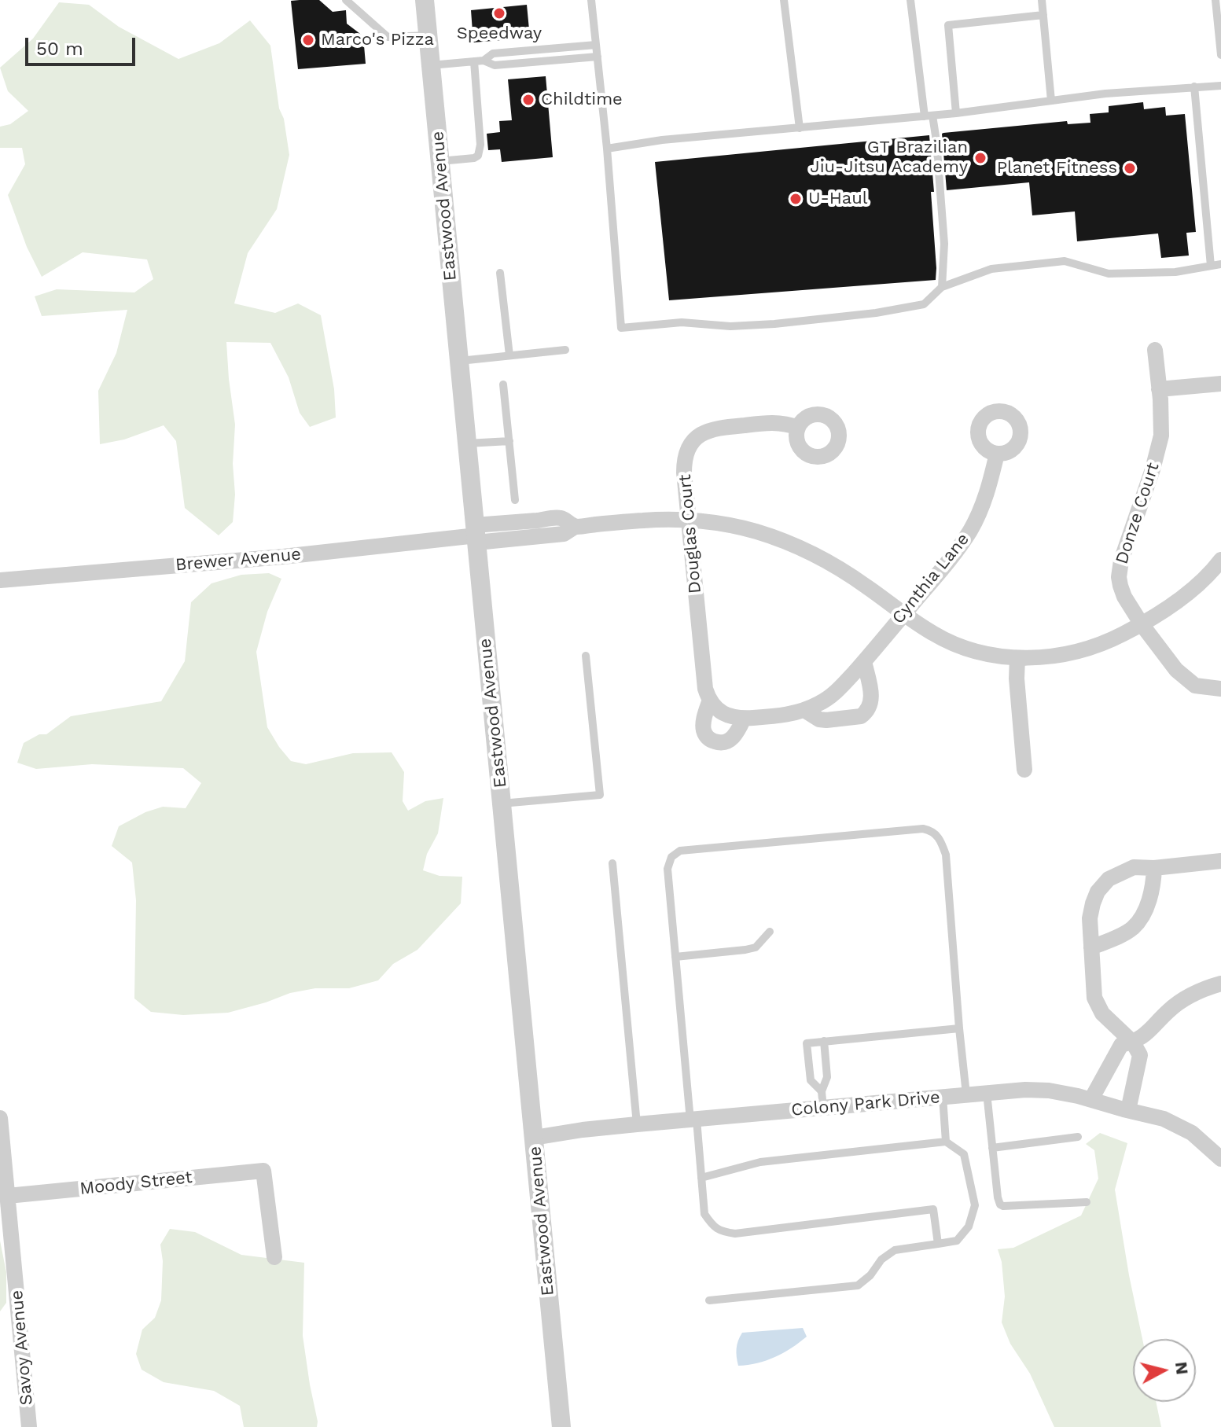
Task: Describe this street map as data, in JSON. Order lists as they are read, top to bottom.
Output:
{
  "streets": {
    "street": [
      "Eastwood Avenue",
      "Donze Court",
      "Douglas Court",
      "Brewer Avenue",
      "Cynthia Lane",
      "Colony Park Drive",
      "Moody Street",
      "Savoy Avenue"
    ]
  },
  "crossings": [
    ["Eastwood Avenue", "Brewer Avenue"],
    ["Eastwood Avenue", "Colony Park Drive"],
    ["Douglas Court", "Brewer Avenue"],
    ["Douglas Court", "Cynthia Lane"],
    ["Moody Street", "Savoy Avenue"]
  ],
  "places": [
    "Speedway",
    "Marco's Pizza",
    "Childtime",
    "GT Brazilian Jiu-Jitsu Academy",
    "Planet Fitness",
    "U-Haul"
  ],
  "scale_bar": "50 m",
  "north": "right"
}
